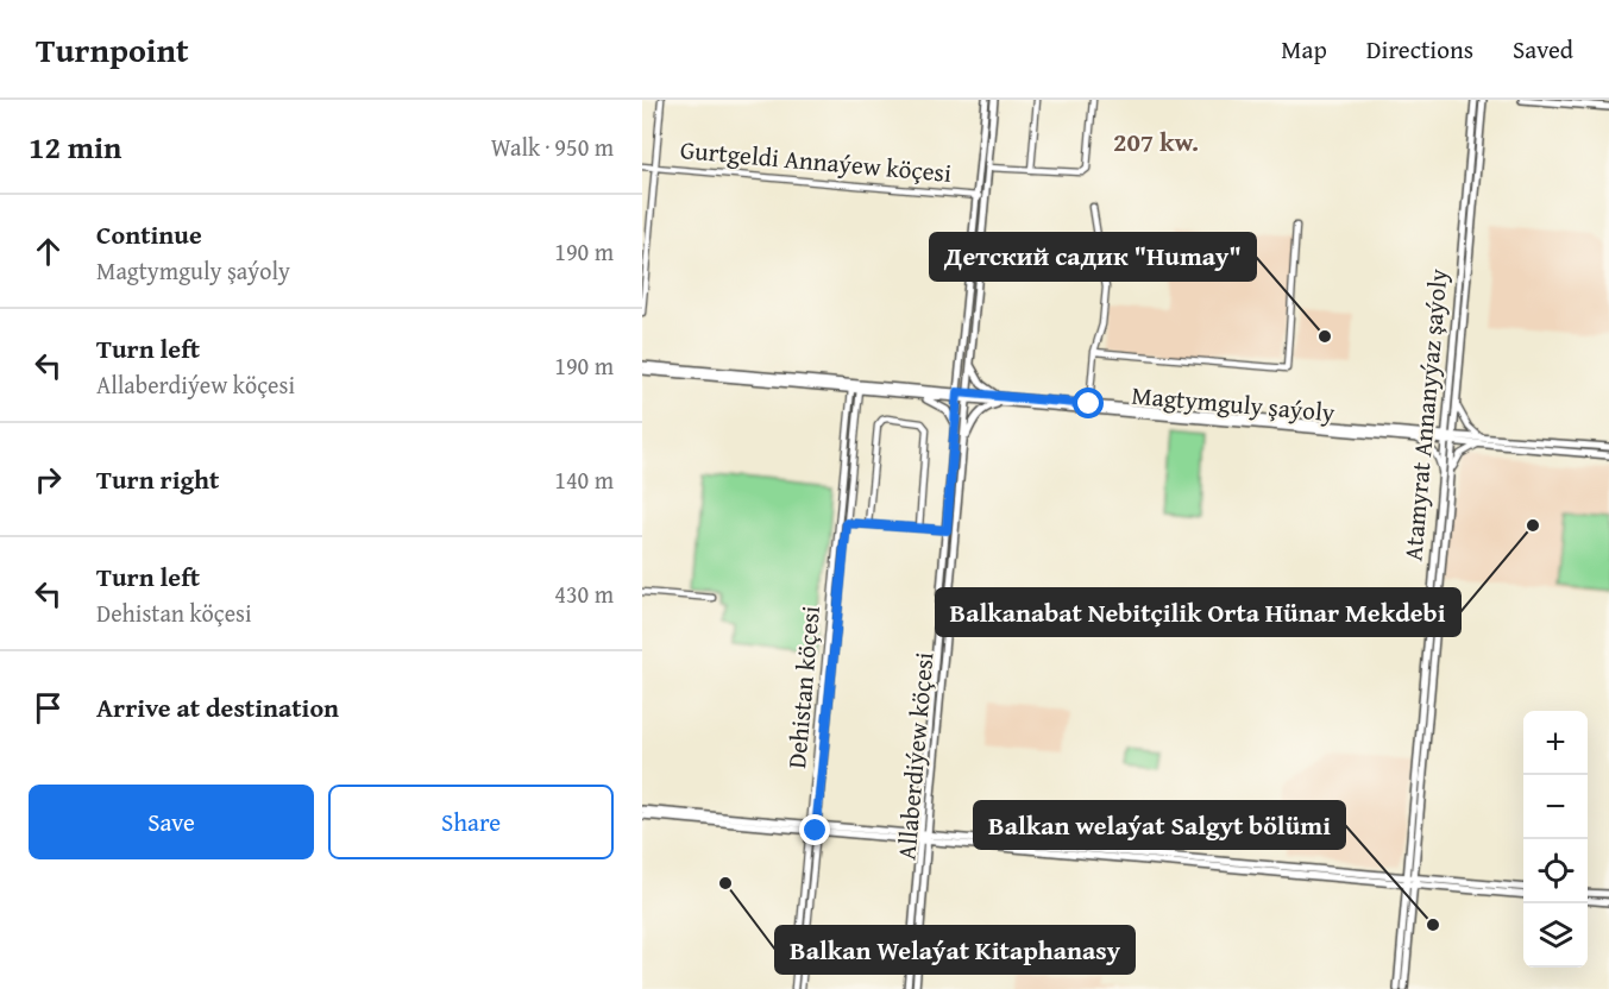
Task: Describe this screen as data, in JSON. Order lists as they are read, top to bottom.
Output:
{
  "streets": {
    "street": [
      "Gurtgeldi Annaýew köçesi",
      "Magtymguly şaýoly",
      "Atamyrat Annanyýaz şaýoly",
      "Dehistan köçesi",
      "Allaberdiýew köçesi"
    ]
  },
  "crossings": [
    ["Gurtgeldi Annaýew köçesi", "Allaberdiýew köçesi"],
    ["Magtymguly şaýoly", "Atamyrat Annanyýaz şaýoly"],
    ["Magtymguly şaýoly", "Dehistan köçesi"],
    ["Magtymguly şaýoly", "Allaberdiýew köçesi"]
  ],
  "districts": ["207 kw."],
  "places": [
    "Детский садик \"Humay\"",
    "Balkanabat Nebitçilik Orta Hünar Mekdebi",
    "Balkan Welaýat Kitaphanasy",
    "Balkan welaýat Salgyt bölümi"
  ],
  "page": {
    "header": "Turnpoint",
    "nav": ["Map", "Directions", "Saved"],
    "heading": ["12 min", "Walk · 950 m"],
    "list": [
      ["Continue", "Magtymguly şaýoly", "190 m"],
      ["Turn left", "Allaberdiýew köçesi", "190 m"],
      ["Turn right", "140 m"],
      ["Turn left", "Dehistan köçesi", "430 m"],
      "Arrive at destination"
    ],
    "map_buttons": ["+", "−"],
    "buttons": ["Save", "Share"]
  }
}
